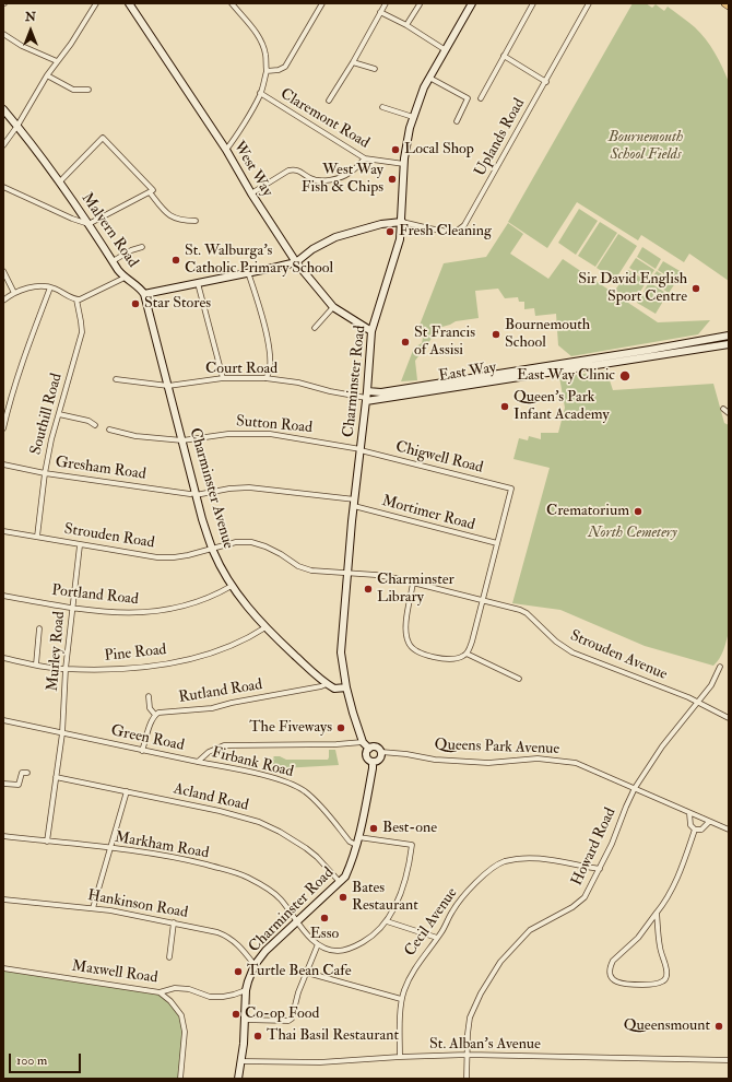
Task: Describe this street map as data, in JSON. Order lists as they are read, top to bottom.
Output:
{
  "streets": {
    "street": [
      "Claremont Road",
      "Uplands Road",
      "West Way",
      "Malvern Road",
      "Court Road",
      "East Way",
      "Charminster Road",
      "Southill Road",
      "Sutton Road",
      "Chigwell Road",
      "Gresham Road",
      "Charminster Avenue",
      "Mortimer Road",
      "Strouden Road",
      "Portland Road",
      "Murley Road",
      "Pine Road",
      "Strouden Avenue",
      "Rutland Road",
      "Green Road",
      "Queens Park Avenue",
      "Firbank Road",
      "Acland Road",
      "Markham Road",
      "Howard Road",
      "Hankinson Road",
      "Cecil Avenue",
      "Maxwell Road",
      "St. Alban's Avenue"
    ]
  },
  "crossings": [
    ["Claremont Road", "Charminster Road"],
    ["Uplands Road", "Charminster Road"],
    ["West Way", "Charminster Road"],
    ["Malvern Road", "Charminster Avenue"],
    ["Court Road", "East Way"],
    ["Court Road", "Charminster Road"],
    ["Court Road", "Charminster Avenue"],
    ["East Way", "Charminster Road"],
    ["Charminster Road", "Sutton Road"],
    ["Charminster Road", "Chigwell Road"],
    ["Charminster Road", "Gresham Road"],
    ["Charminster Road", "Mortimer Road"],
    ["Charminster Road", "Strouden Avenue"],
    ["Charminster Road", "Green Road"],
    ["Charminster Road", "Queens Park Avenue"],
    ["Charminster Road", "Firbank Road"],
    ["Charminster Road", "Acland Road"],
    ["Charminster Road", "Markham Road"],
    ["Charminster Road", "Hankinson Road"],
    ["Charminster Road", "Maxwell Road"],
    ["Charminster Road", "St. Alban's Avenue"],
    ["Southill Road", "Gresham Road"],
    ["Southill Road", "Strouden Road"],
    ["Sutton Road", "Chigwell Road"],
    ["Sutton Road", "Charminster Avenue"],
    ["Chigwell Road", "Mortimer Road"],
    ["Gresham Road", "Charminster Avenue"],
    ["Gresham Road", "Mortimer Road"],
    ["Charminster Avenue", "Strouden Road"],
    ["Charminster Avenue", "Portland Road"],
    ["Charminster Avenue", "Pine Road"],
    ["Charminster Avenue", "Strouden Avenue"],
    ["Charminster Avenue", "Rutland Road"],
    ["Strouden Road", "Murley Road"],
    ["Strouden Road", "Strouden Avenue"],
    ["Portland Road", "Murley Road"],
    ["Murley Road", "Pine Road"],
    ["Murley Road", "Green Road"],
    ["Murley Road", "Acland Road"],
    ["Murley Road", "Markham Road"],
    ["Strouden Avenue", "Howard Road"],
    ["Green Road", "Firbank Road"],
    ["Queens Park Avenue", "Howard Road"],
    ["Howard Road", "Cecil Avenue"],
    ["Howard Road", "St. Alban's Avenue"],
    ["Cecil Avenue", "St. Alban's Avenue"]
  ],
  "parks": ["Bournemouth School Fields", "North Cemetery"],
  "places": [
    "Local Shop",
    "West Way Fish & Chips",
    "Fresh Cleaning",
    "St. Walburga's Catholic Primary School",
    "Sir David English Sport Centre",
    "Star Stores",
    "Bournemouth School",
    "St Francis of Assisi",
    "East Way Clinic",
    "Queen's Park Infant Academy",
    "Crematorium",
    "Charminster Library",
    "The Fiveways",
    "Best-one",
    "Bates Restaurant",
    "Esso",
    "Turtle Bean Cafe",
    "Co-op Food",
    "Queensmount",
    "Thai Basil Restaurant"
  ],
  "scale_bar": "100 m",
  "north": "top"
}
